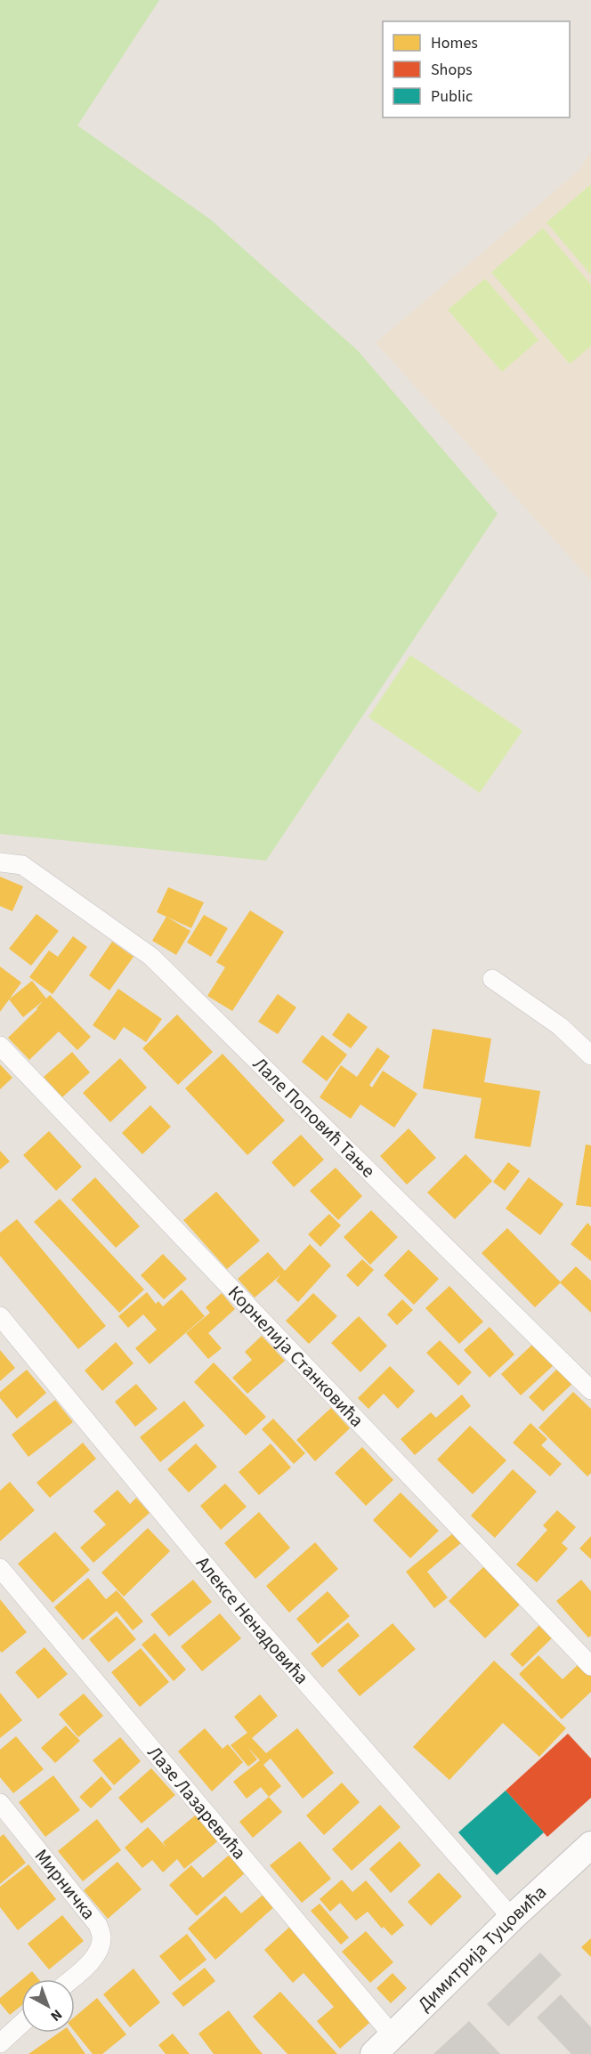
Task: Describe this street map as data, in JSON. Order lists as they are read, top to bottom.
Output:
{
  "streets": {
    "main road": ["Димитрија Туцовића"],
    "street": [
      "Лале Поповић Тање",
      "Корнелија Станковића",
      "Алексе Ненадовића",
      "Лазе Лазаревића",
      "Мирничка"
    ]
  },
  "crossings": [
    ["Алексе Ненадовића", "Димитрија Туцовића"],
    ["Лазе Лазаревића", "Димитрија Туцовића"]
  ],
  "legend": ["Homes", "Shops", "Public"],
  "north": "bottom right"
}
